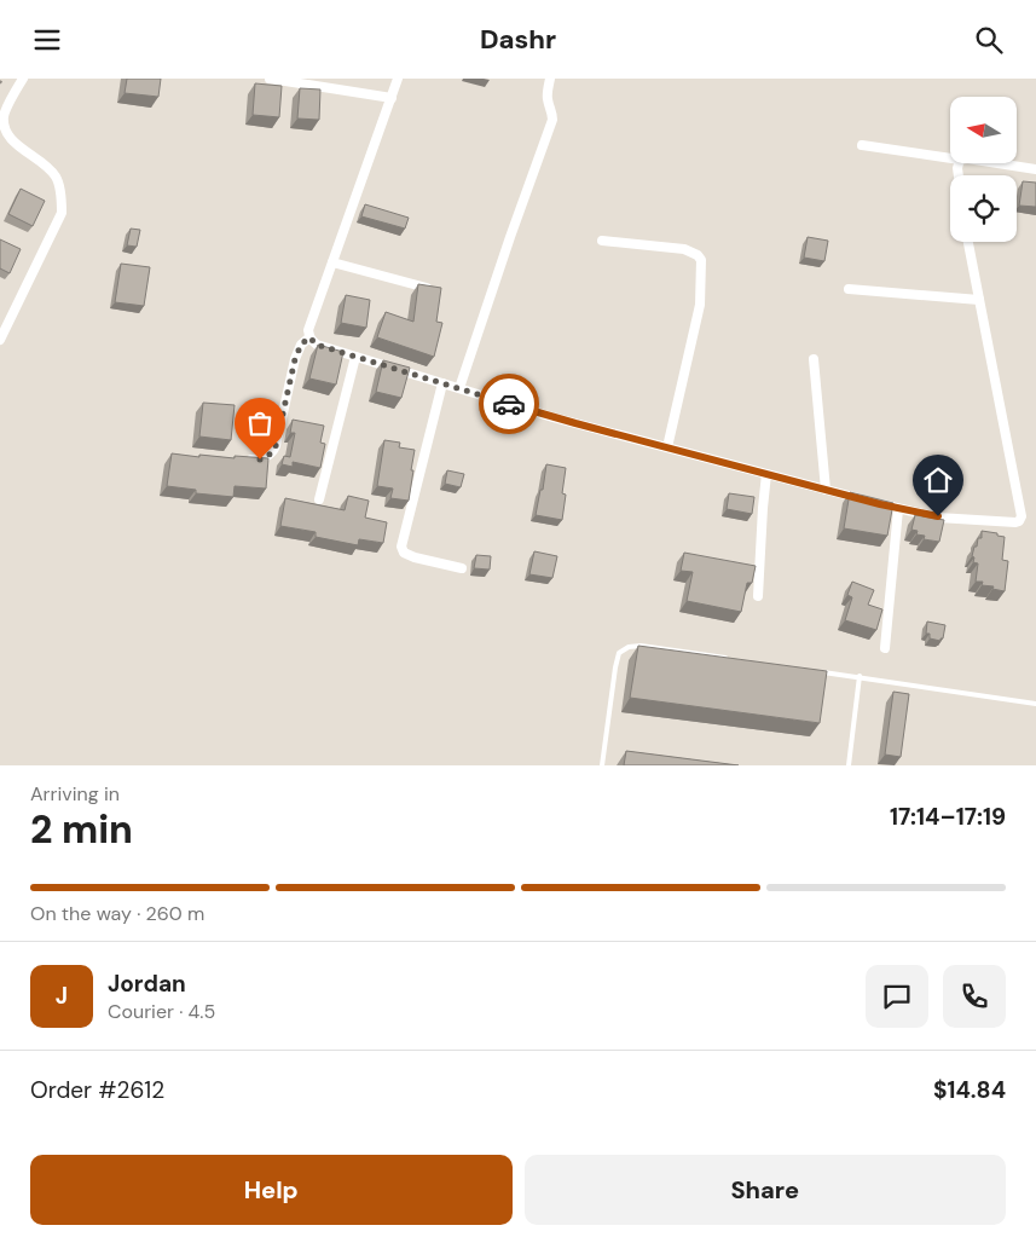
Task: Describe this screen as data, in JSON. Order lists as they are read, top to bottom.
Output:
{
  "north": "left",
  "page": {
    "header": "Dashr",
    "heading": ["2 min", "Arriving in", "17:14–17:19"],
    "panel": [
      "Jordan",
      "Courier · 4.5",
      "Order #2612",
      "$14.84"
    ],
    "bar": "On the way · 260 m",
    "round": "J",
    "buttons": ["Help", "Share"]
  }
}
